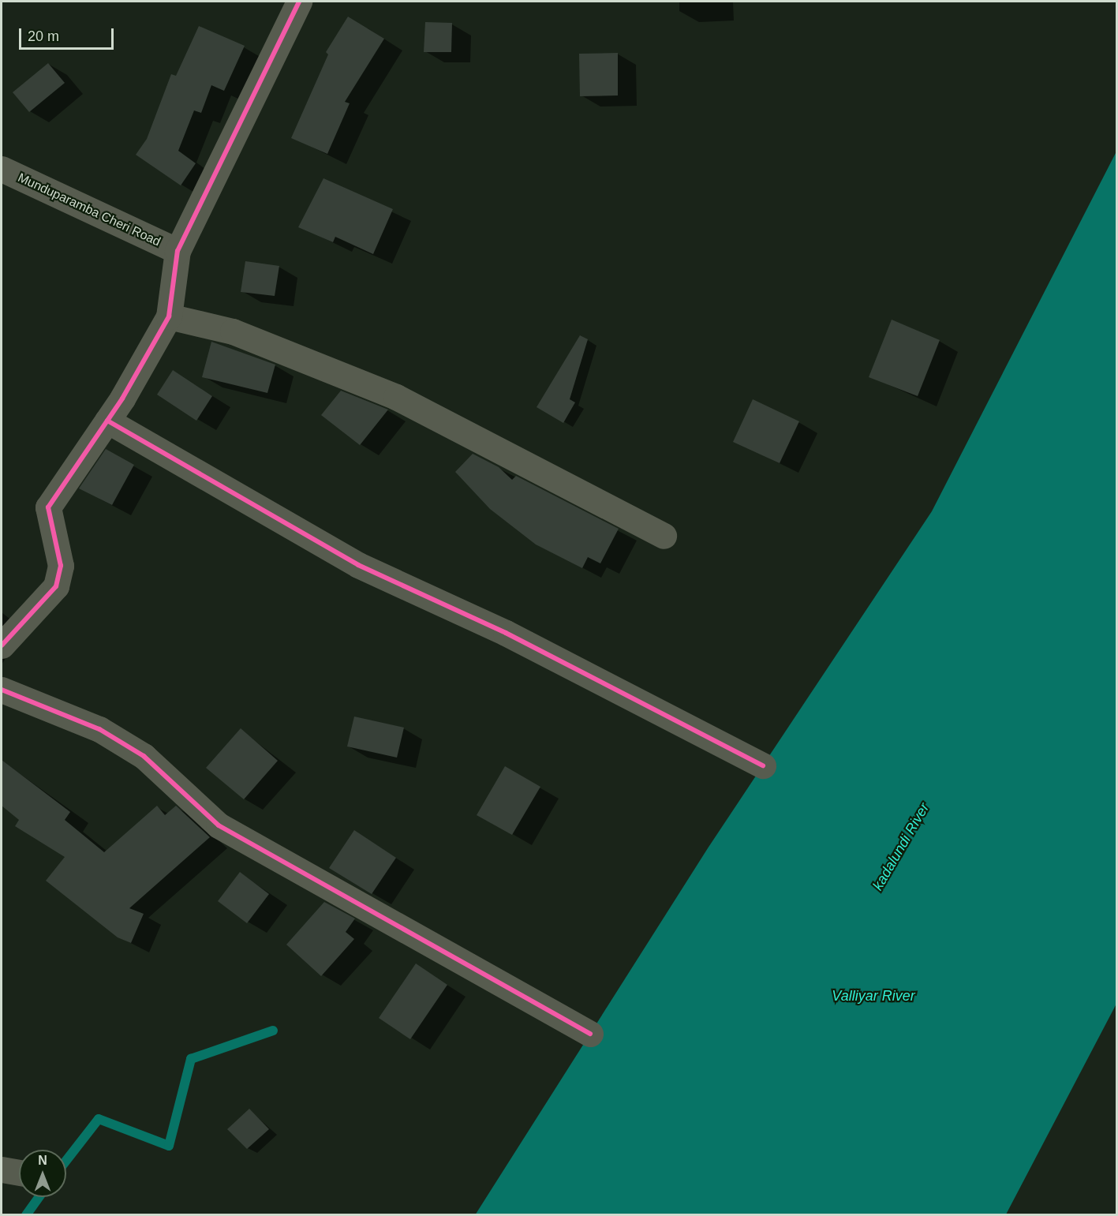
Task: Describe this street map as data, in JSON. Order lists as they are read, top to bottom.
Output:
{
  "streets": {
    "street": ["Munduparamba Cheri Road"]
  },
  "water": ["kadalundi River", "Valliyar River"],
  "scale_bar": "20 m",
  "north": "top"
}
